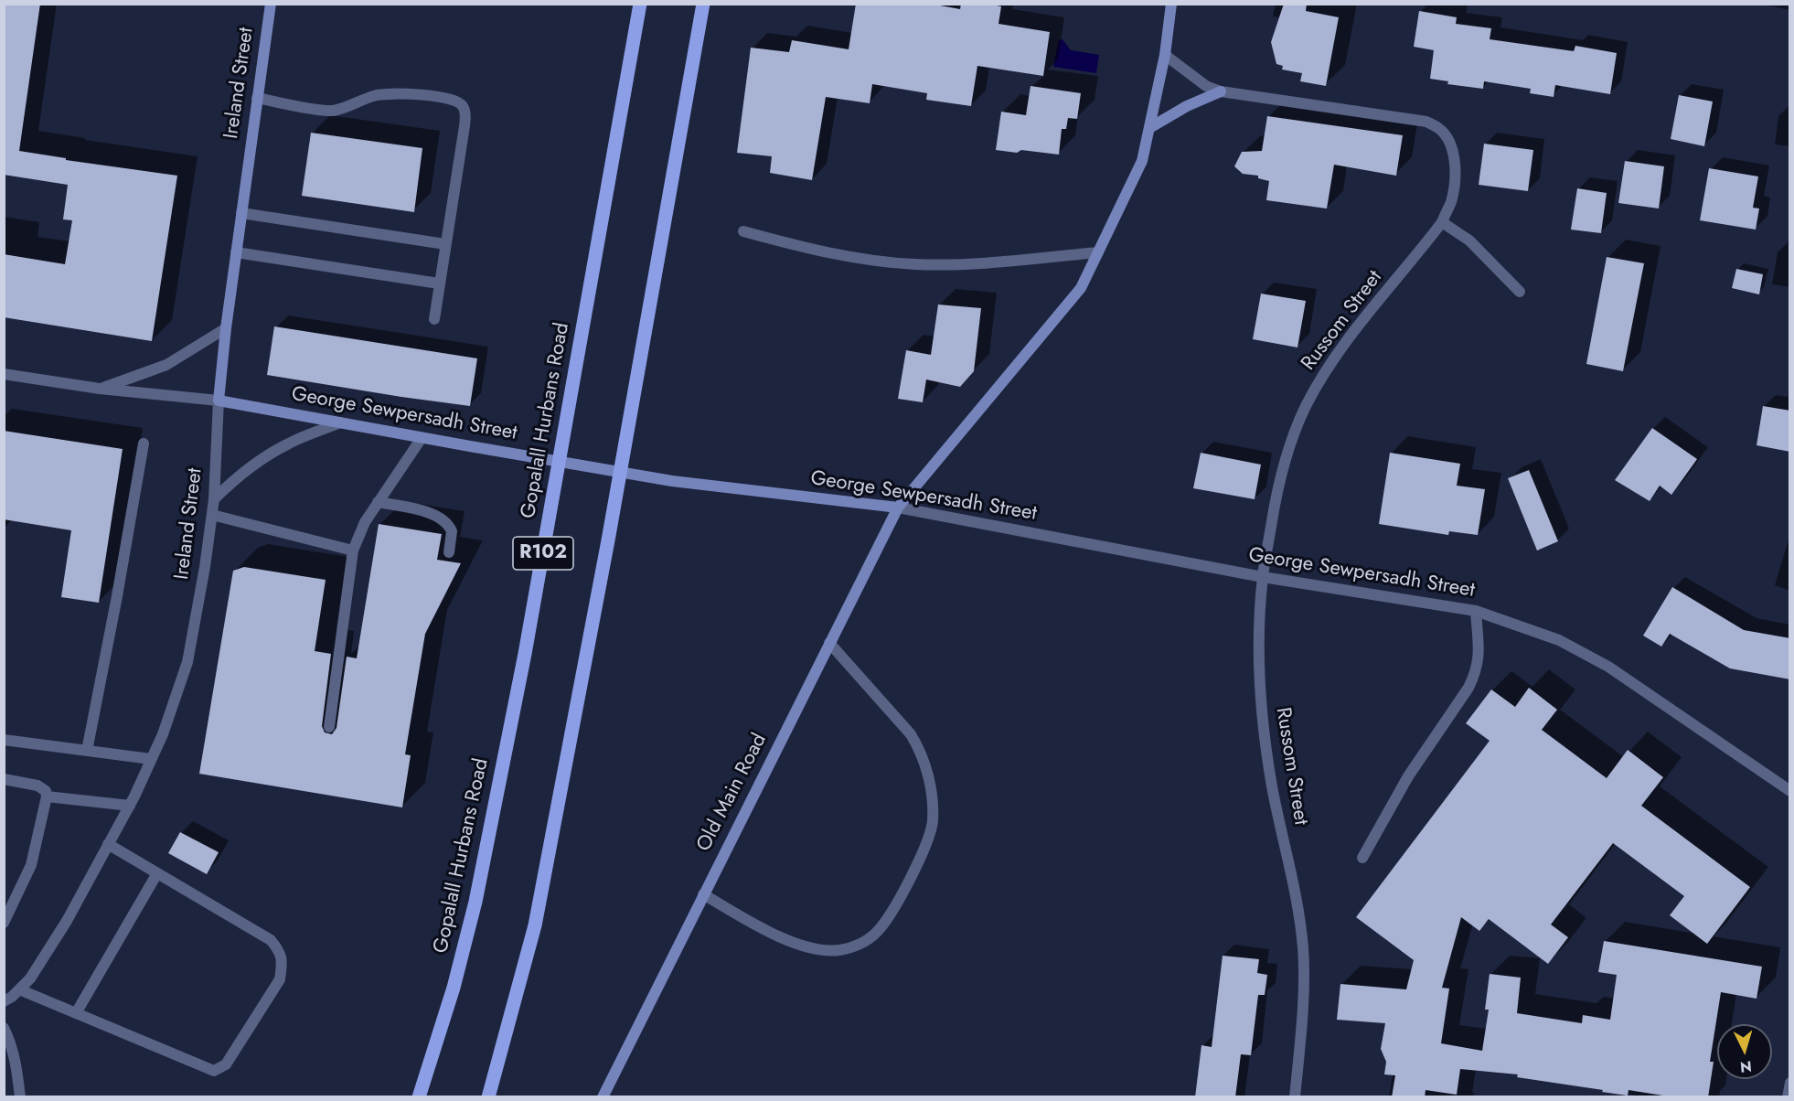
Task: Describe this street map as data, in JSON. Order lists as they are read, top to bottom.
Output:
{
  "streets": {
    "main road": ["Gopalall Hurbans Road", "R102"],
    "street": [
      "Ireland Street",
      "Russom Street",
      "George Sewpersadh Street",
      "Old Main Road"
    ]
  },
  "crossings": [
    ["Ireland Street", "George Sewpersadh Street"],
    ["Russom Street", "George Sewpersadh Street"],
    ["George Sewpersadh Street", "Old Main Road"]
  ],
  "north": "bottom"
}
